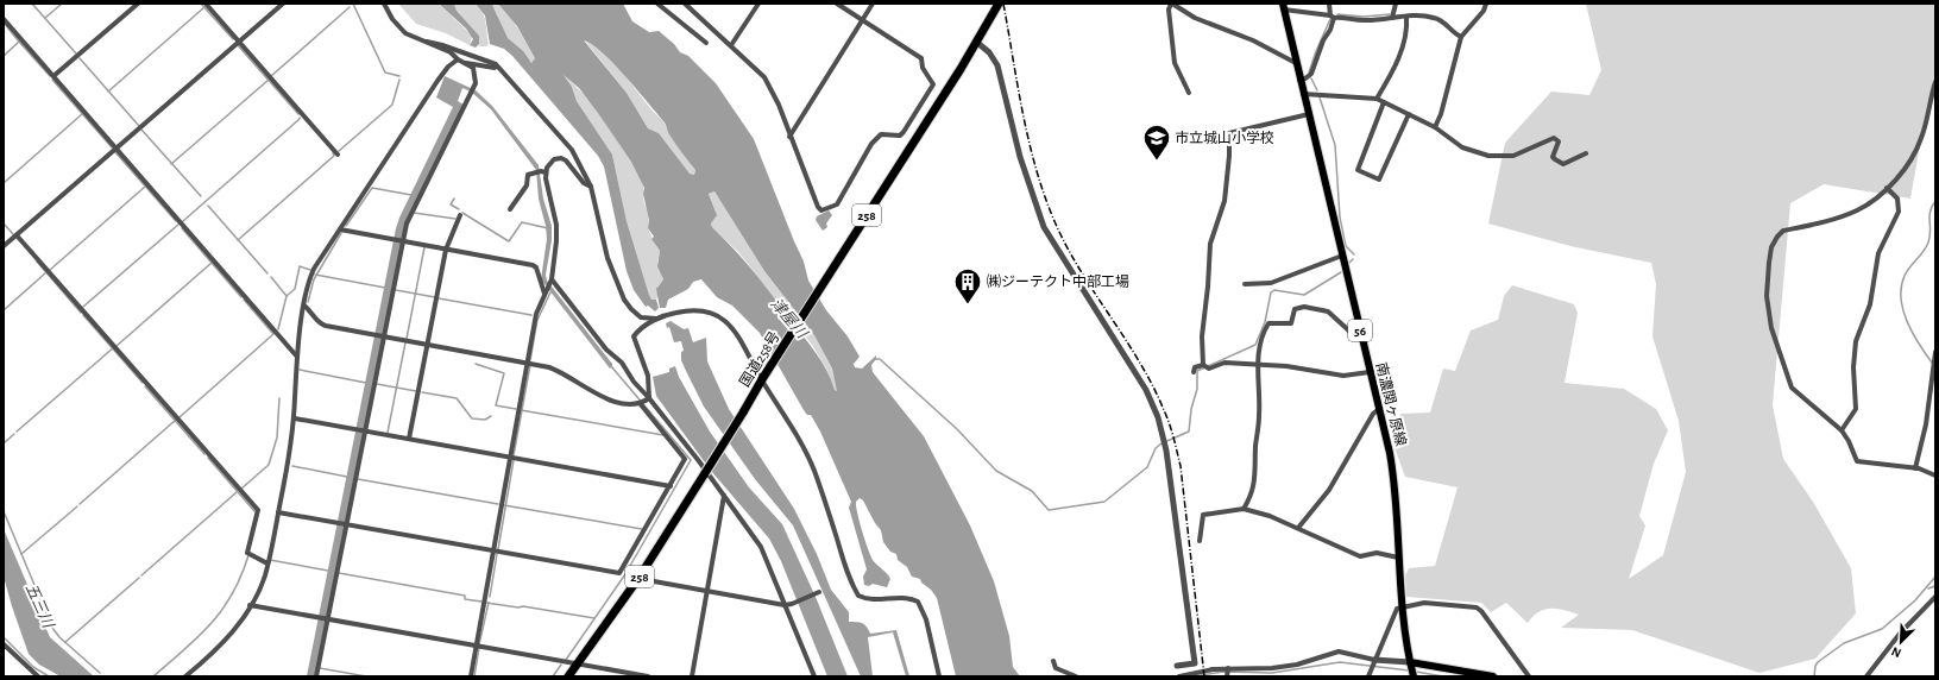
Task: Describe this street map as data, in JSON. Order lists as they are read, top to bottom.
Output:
{
  "streets": {
    "highway": ["258", "国道258号"],
    "main road": ["56", "南濃関ヶ原線"]
  },
  "water": ["津屋川", "五三川"],
  "places": {
    "school or university": ["市立城山小学校"],
    "building": ["㈱ジーテクト中部工場"]
  },
  "north": "bottom left"
}
